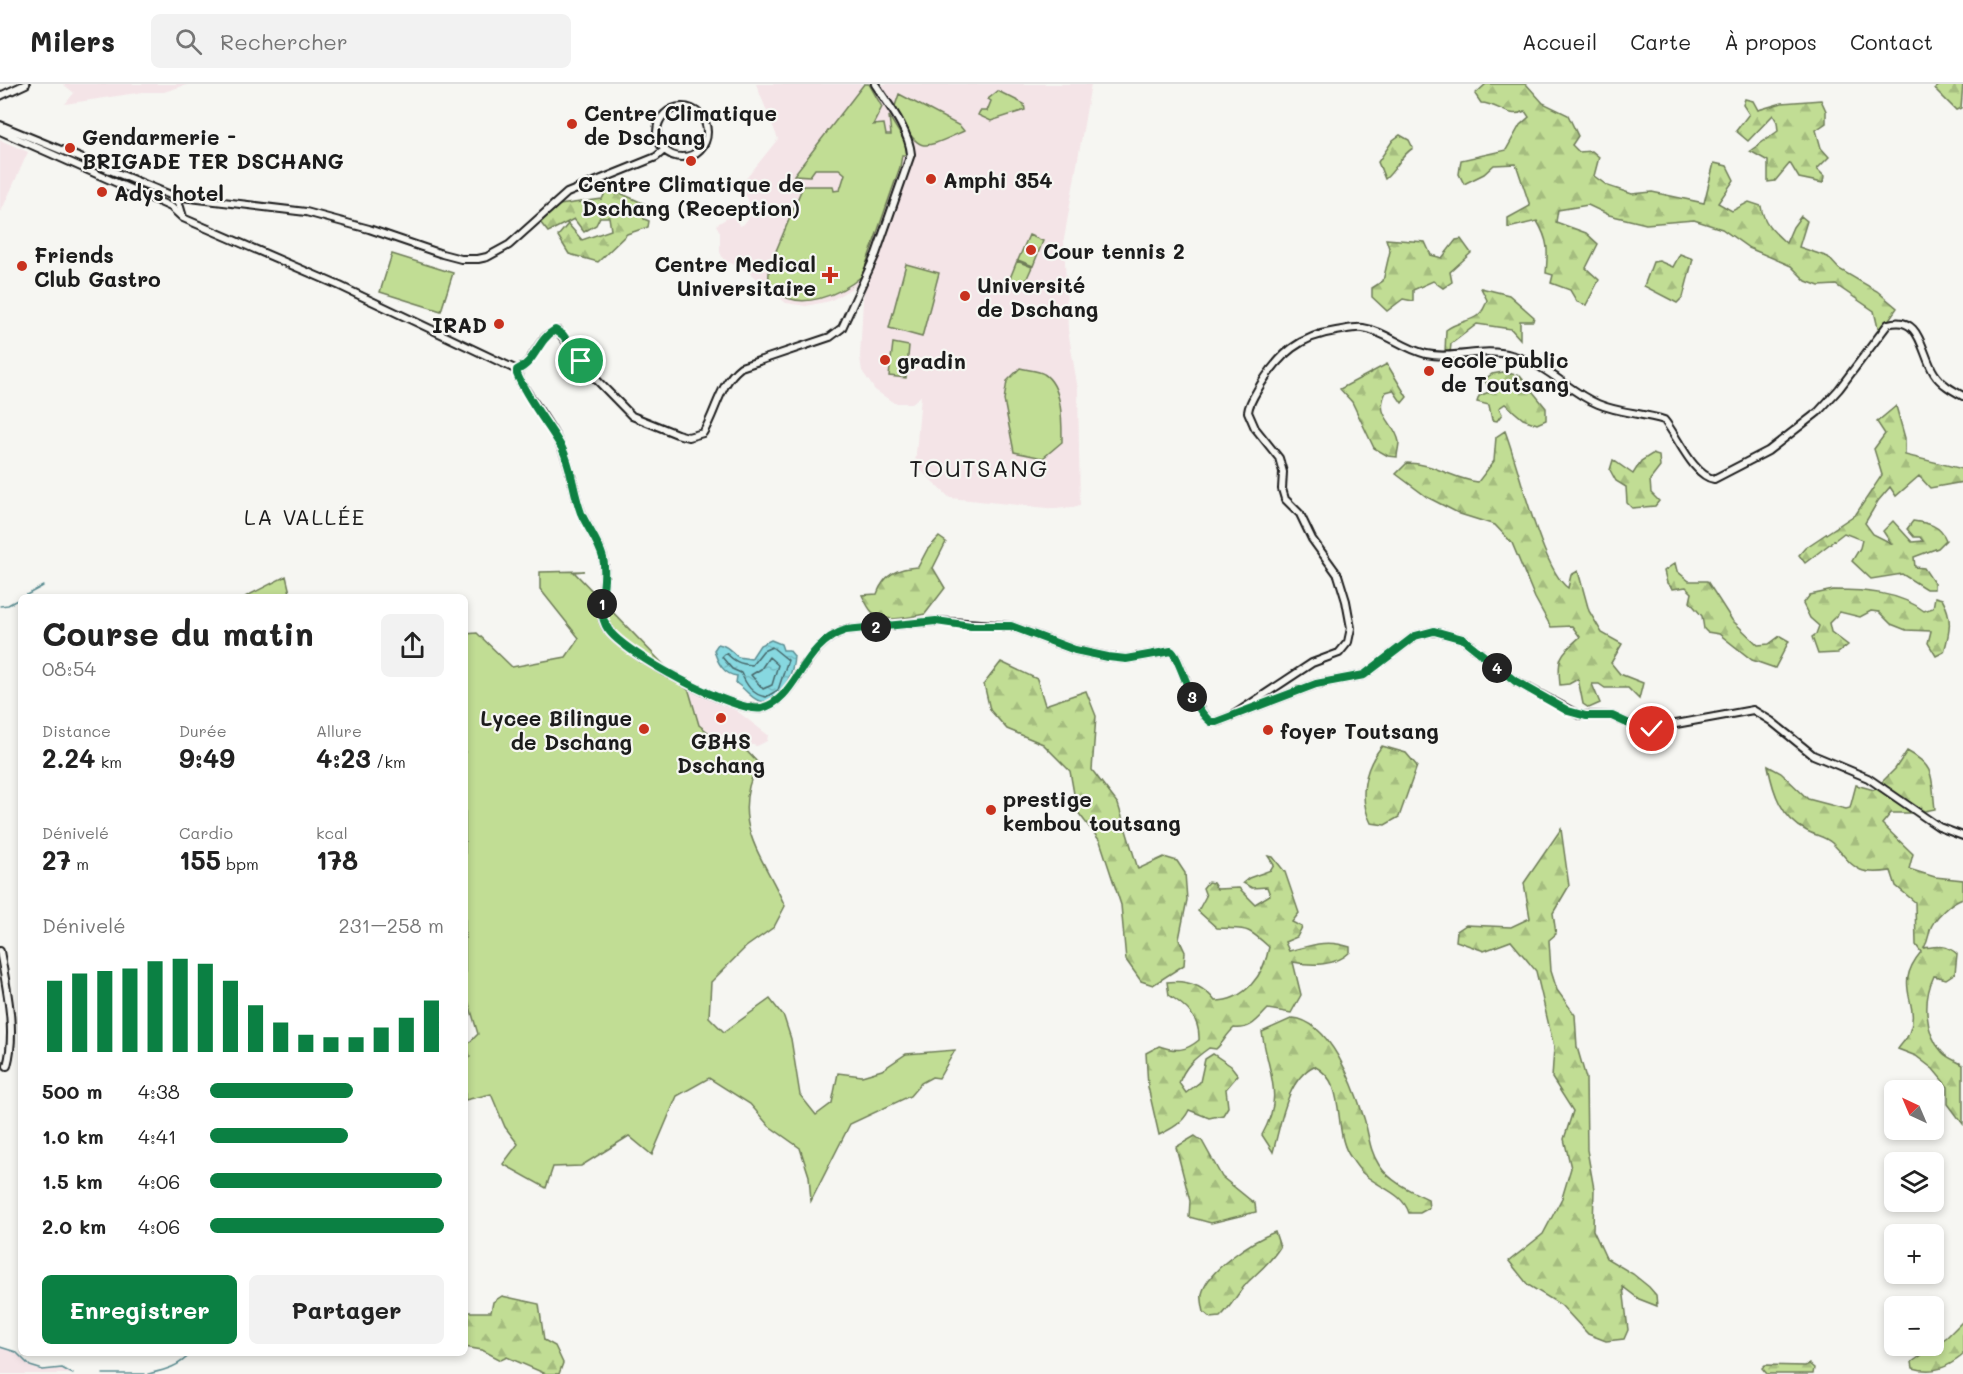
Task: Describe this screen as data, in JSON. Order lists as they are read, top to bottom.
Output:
{
  "districts": ["TOUTSANG", "LA VALLÉE"],
  "places": {
    "other": [
      "Centre Climatique de Dschang",
      "Gendarmerie - BRIGADE TER DSCHANG",
      "Centre Climatique de Dschang (Reception)",
      "Amphi 354",
      "Adys hotel",
      "Cour tennis 2",
      "Friends Club Gastro",
      "Université de Dschang",
      "IRAD",
      "gradin",
      "ecole public de Toutsang",
      "GBHS Dschang",
      "Lycee Bilingue de Dschang",
      "foyer Toutsang",
      "prestige kembou toutsang"
    ],
    "health": ["Centre Medical Universitaire"]
  },
  "north": "top left",
  "page": {
    "header": "Milers",
    "search": "Rechercher",
    "nav": [
      "Accueil",
      "Carte",
      "À propos",
      "Contact"
    ],
    "pins": [
      "1",
      "2",
      "4",
      "3"
    ],
    "heading": ["Course du matin", "08:54"],
    "stats": [
      ["Distance", "2.24 km"],
      ["Durée", "9:49"],
      ["Allure", "4:23 /km"],
      ["Dénivelé", "27 m"],
      ["Cardio", "155 bpm"],
      ["kcal", "178"]
    ],
    "chart": ["Dénivelé", "231–258 m"],
    "list": [
      {
        "name": "500 m",
        "note": "4:38"
      },
      {
        "name": "1.0 km",
        "note": "4:41"
      },
      {
        "name": "1.5 km",
        "note": "4:06"
      },
      {
        "name": "2.0 km",
        "note": "4:06"
      }
    ],
    "map_buttons": ["+", "−"],
    "buttons": ["Enregistrer", "Partager"]
  }
}
